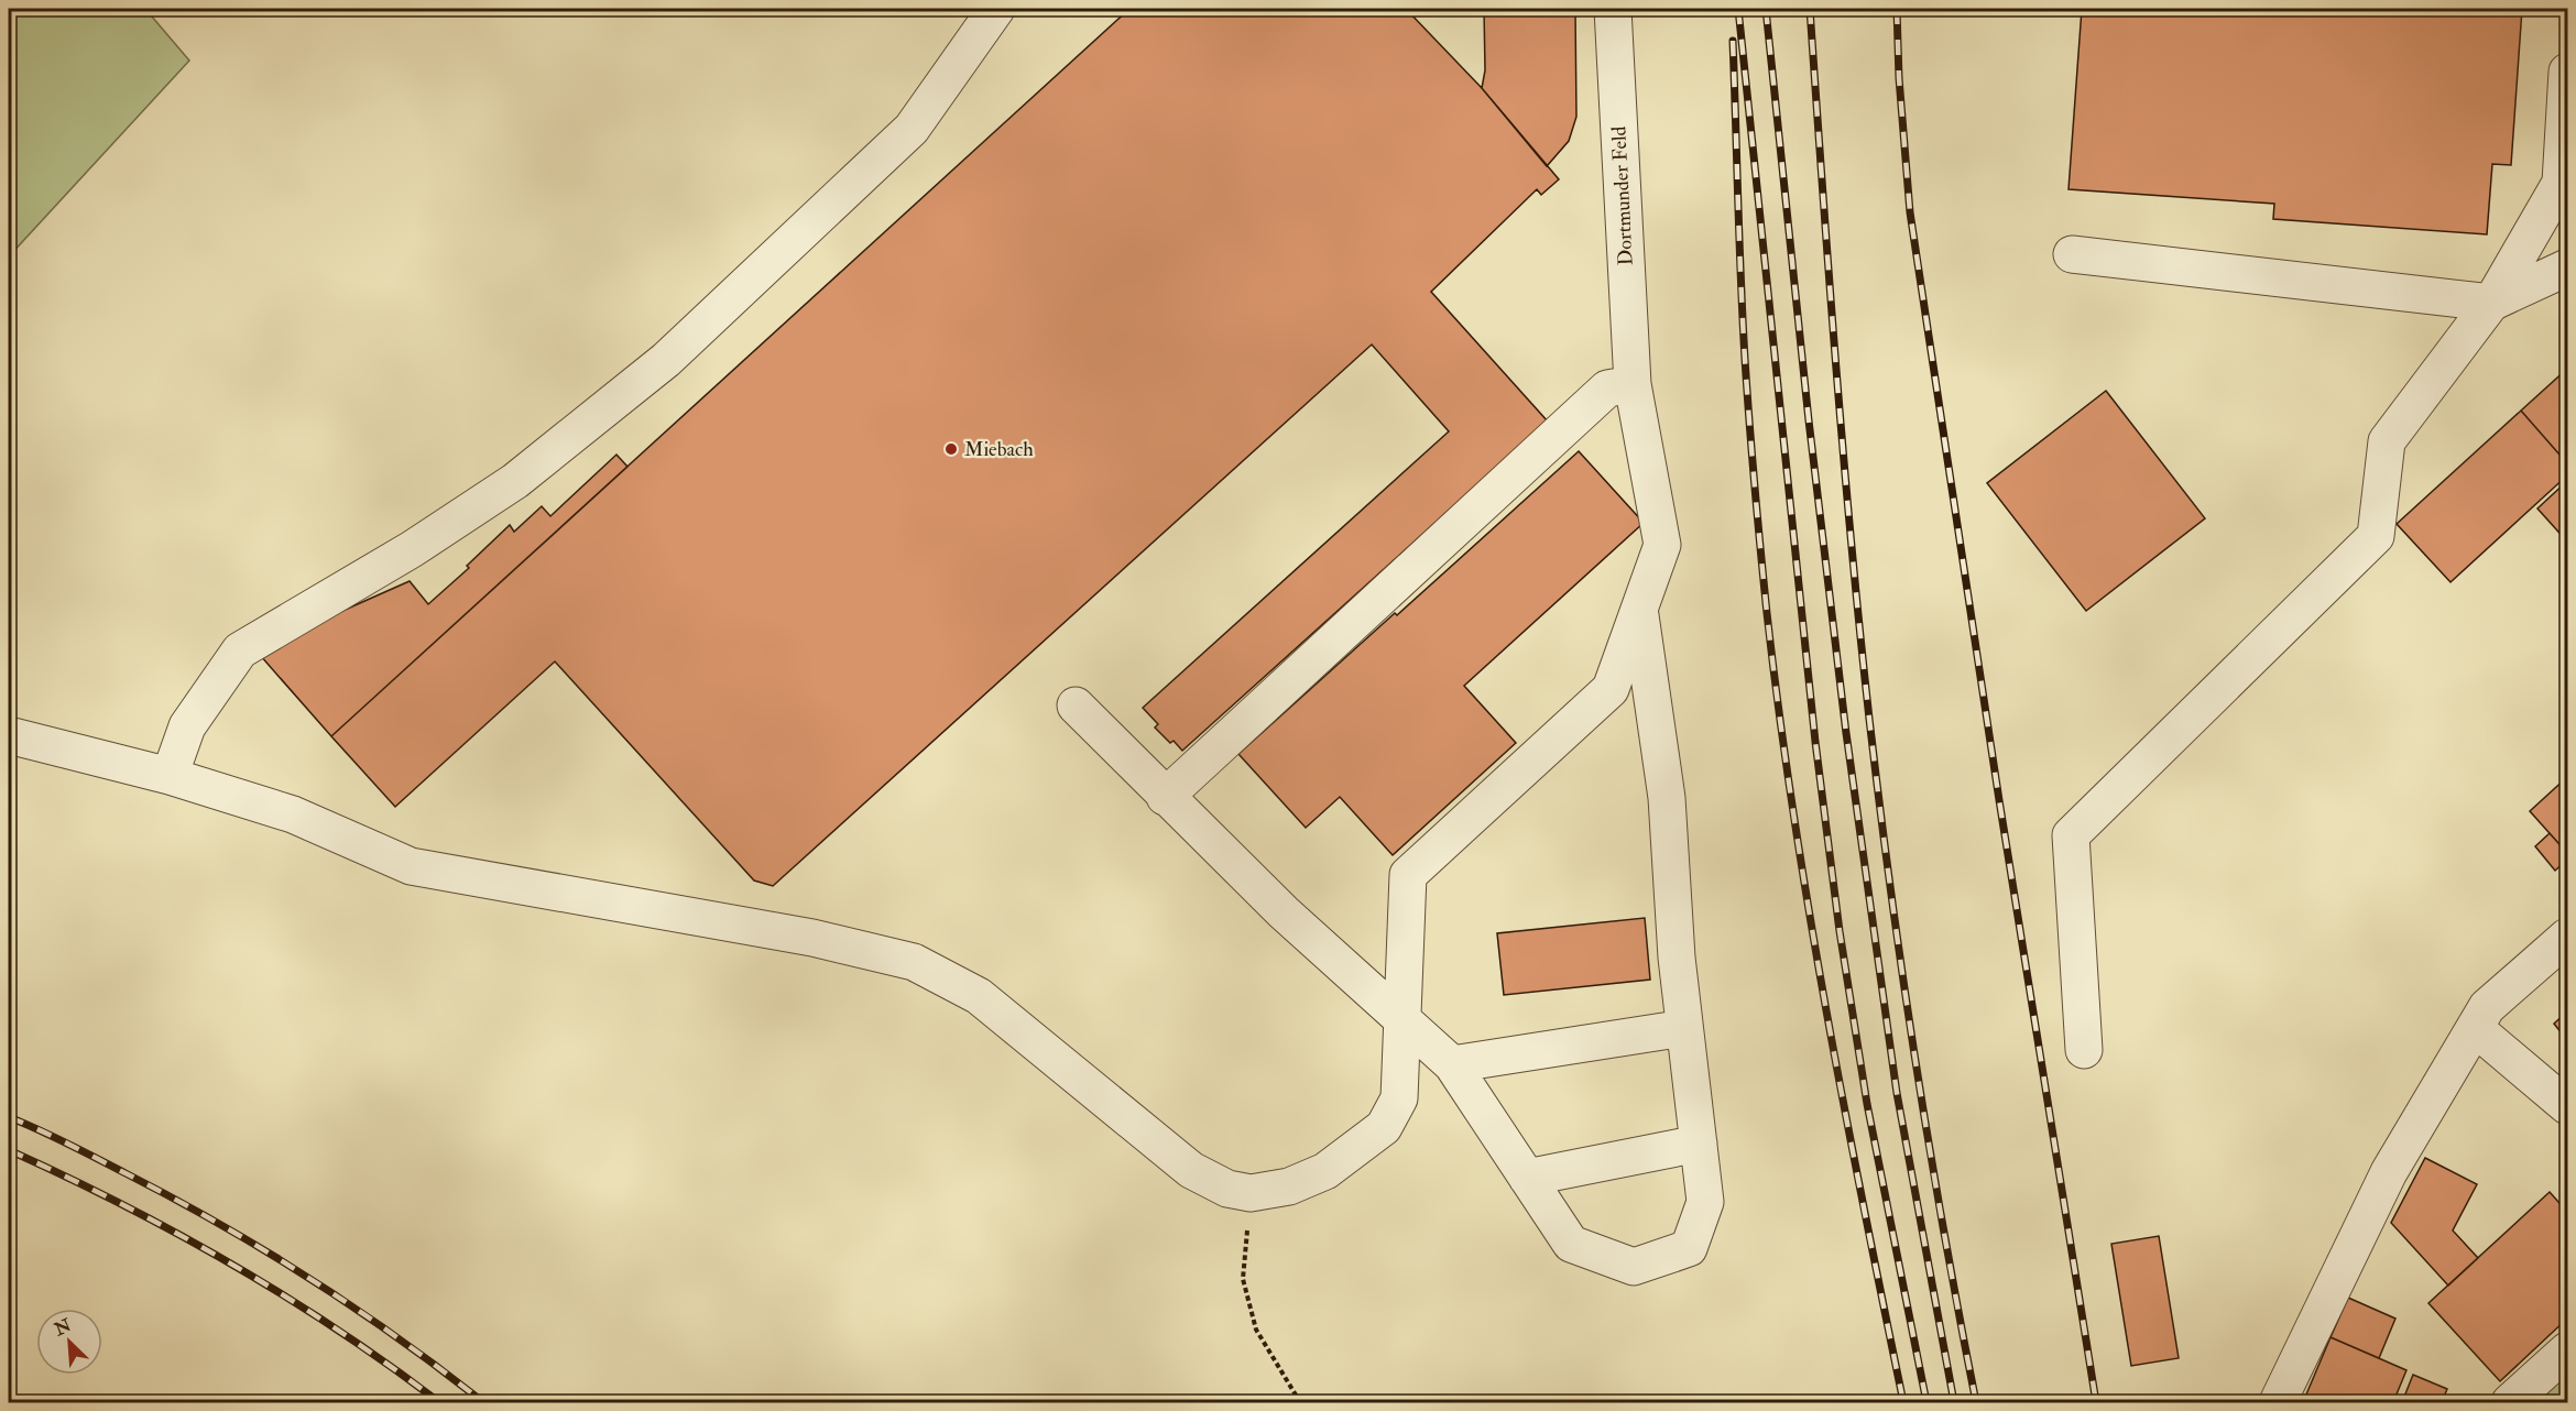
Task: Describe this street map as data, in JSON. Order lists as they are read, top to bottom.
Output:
{
  "streets": {
    "street": ["Dortmunder Feld"]
  },
  "places": ["Miebach"],
  "north": "top left"
}
